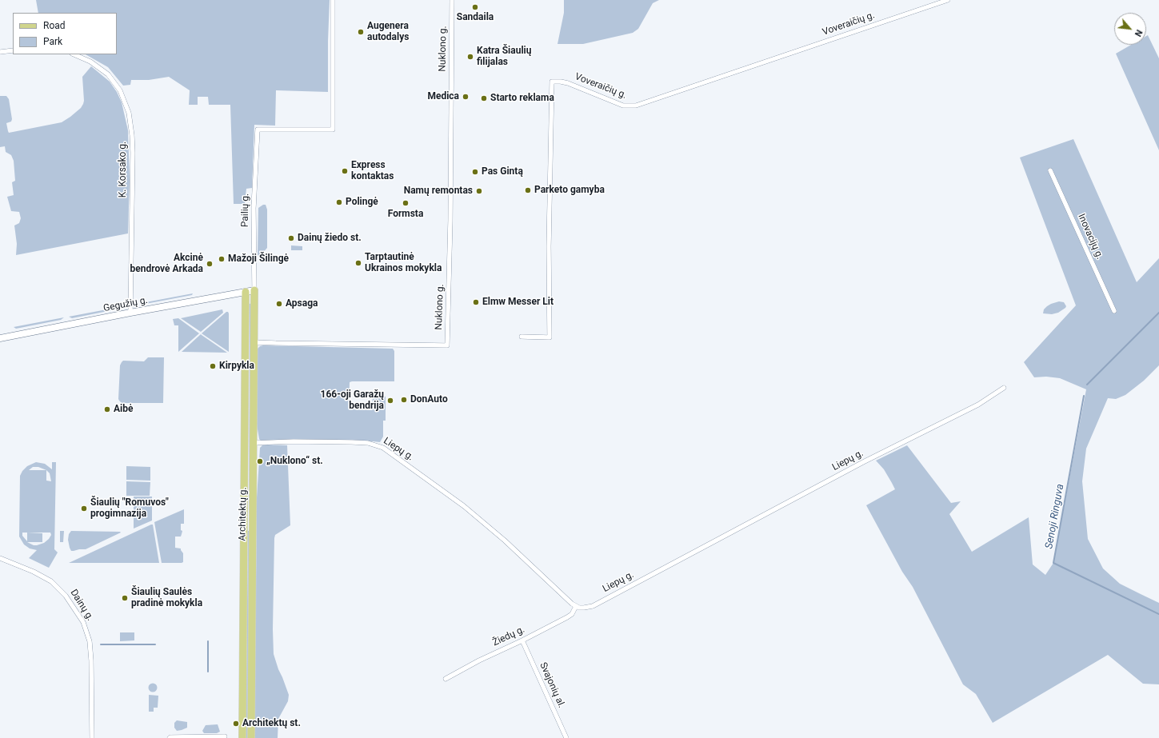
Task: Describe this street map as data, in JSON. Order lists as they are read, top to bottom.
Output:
{
  "streets": {
    "main road": ["Gegužių g.", "Architektų g."],
    "street": [
      "Voveraičių g.",
      "Nuklono g.",
      "K. Korsako g.",
      "Pailių g.",
      "Inovacijų g.",
      "Liepų g.",
      "Dainų g.",
      "Žiedų g.",
      "Svajonių al."
    ]
  },
  "crossings": [
    ["Nuklono g.", "Architektų g."],
    ["K. Korsako g.", "Gegužių g."],
    ["Pailių g.", "Gegužių g."],
    ["Pailių g.", "Architektų g."],
    ["Gegužių g.", "Architektų g."],
    ["Liepų g.", "Architektų g."],
    ["Liepų g.", "Žiedų g."],
    ["Žiedų g.", "Svajonių al."]
  ],
  "water": ["Senoji Ringuva"],
  "places": [
    "Sandaila",
    "Augenera autodalys",
    "Katra Šiaulių filijalas",
    "Medica",
    "Starto reklama",
    "Express kontaktas",
    "Pas Gintą",
    "Parketo gamyba",
    "Namų remontas",
    "Polingė",
    "Formsta",
    "Dainų žiedo st.",
    "Mažoji Šilingė",
    "Tarptautinė Ukrainos mokykla",
    "Akcinė bendrovė Arkada",
    "Elmw Messer Lit",
    "Apsaga",
    "Kirpykla",
    "DonAuto",
    "166-oji Garažų bendrija",
    "Aibė",
    "„Nuklono“ st.",
    "Šiaulių \"Romuvos\" progimnazija",
    "Šiaulių Saulės pradinė mokykla",
    "Architektų st."
  ],
  "legend": ["Road", "Park"],
  "north": "bottom right"
}
